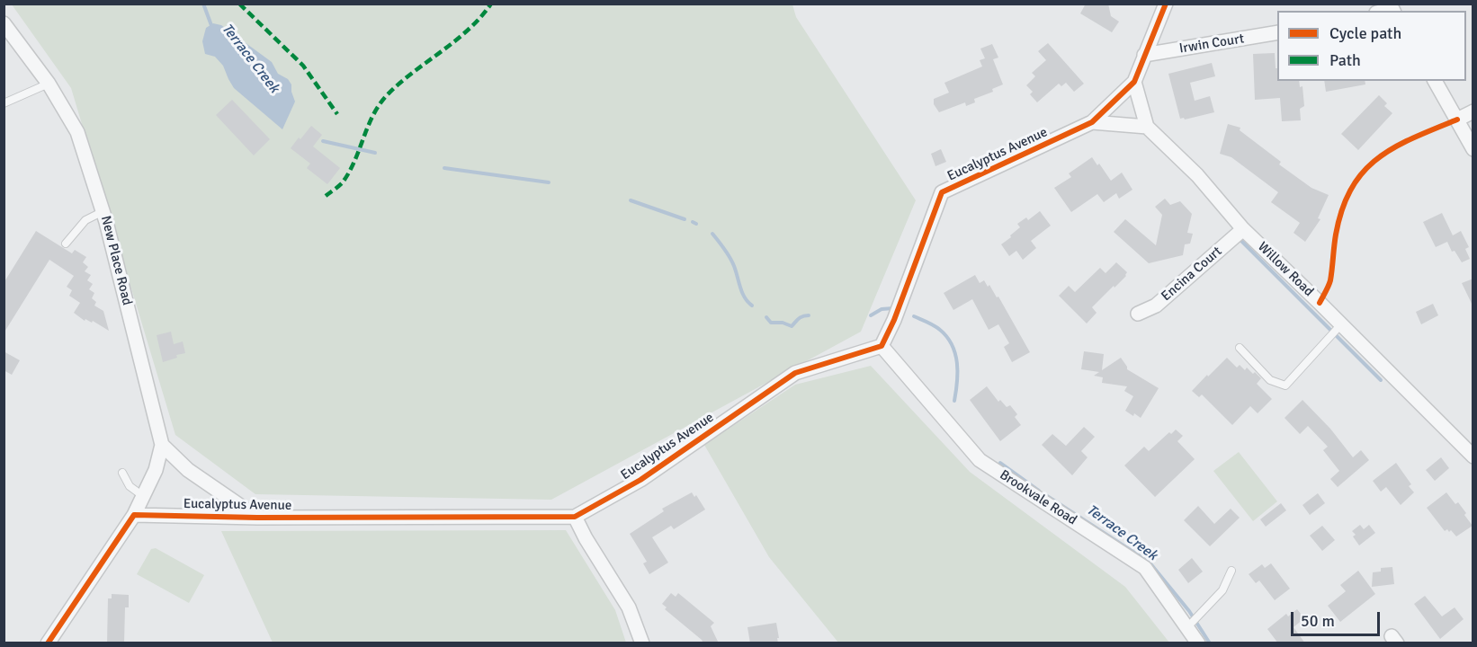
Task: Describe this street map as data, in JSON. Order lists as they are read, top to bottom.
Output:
{
  "streets": {
    "street": [
      "Irwin Court",
      "Eucalyptus Avenue",
      "New Place Road",
      "Willow Road",
      "Encina Court",
      "Brookvale Road"
    ]
  },
  "crossings": [
    ["Irwin Court", "Eucalyptus Avenue"],
    ["Eucalyptus Avenue", "New Place Road"],
    ["Eucalyptus Avenue", "Brookvale Road"],
    ["Willow Road", "Encina Court"]
  ],
  "water": ["Terrace Creek"],
  "legend": ["Cycle path", "Path"],
  "scale_bar": "50 m"
}
